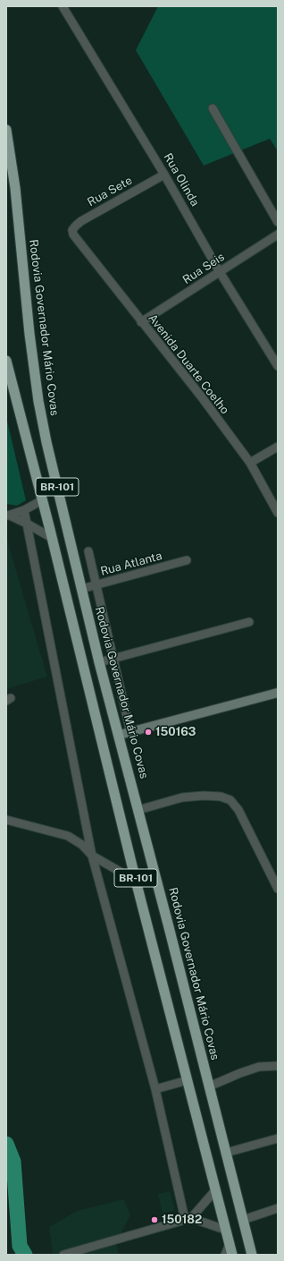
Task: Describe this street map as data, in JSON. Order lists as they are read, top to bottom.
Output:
{
  "streets": {
    "highway": ["Rodovia Governador Mário Covas", "BR-101"],
    "street": [
      "Rua Olinda",
      "Rua Sete",
      "Rua Seis",
      "Avenida Duarte Coelho",
      "Rua Atlanta"
    ]
  },
  "crossings": [
    ["Rua Olinda", "Rua Sete"],
    ["Rua Olinda", "Rua Seis"],
    ["Rua Sete", "Avenida Duarte Coelho"],
    ["Rua Seis", "Avenida Duarte Coelho"],
    ["Rodovia Governador Mário Covas", "Rua Atlanta"]
  ],
  "places": ["150163", "150182"]
}
